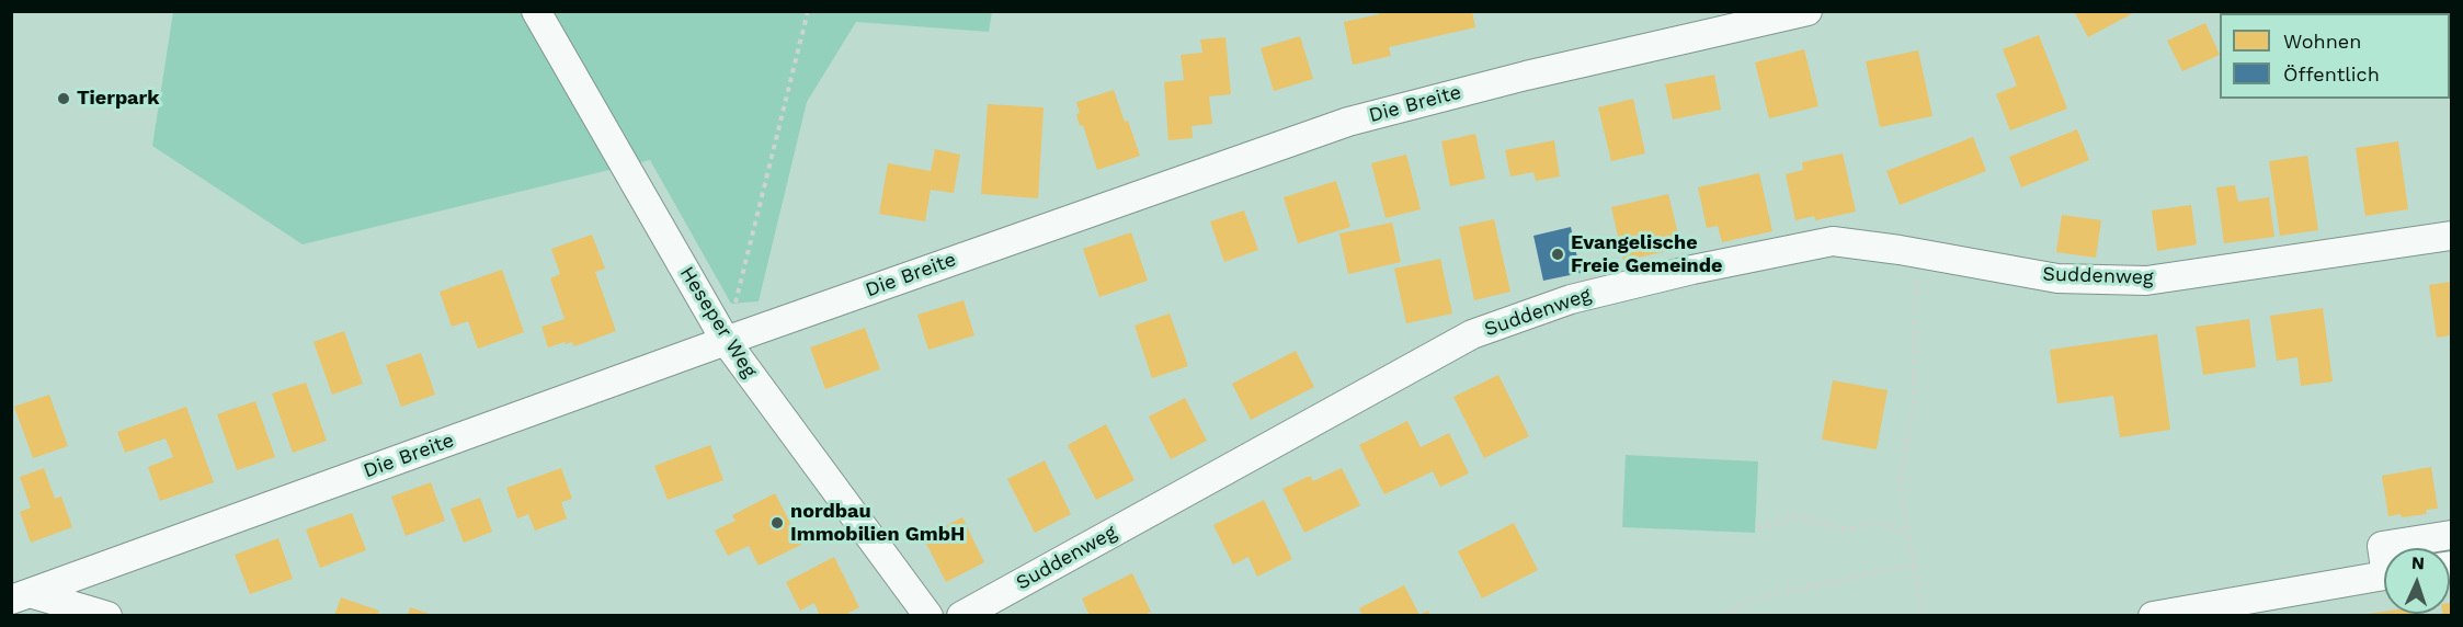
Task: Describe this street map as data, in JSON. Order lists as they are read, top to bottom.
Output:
{
  "streets": {
    "street": ["Die Breite", "Suddenweg", "Heseper Weg"]
  },
  "crossings": [
    ["Die Breite", "Heseper Weg"]
  ],
  "places": ["Tierpark", "Evangelische Freie Gemeinde", "nordbau Immobilien GmbH"],
  "legend": ["Wohnen", "Öffentlich"],
  "north": "top"
}
